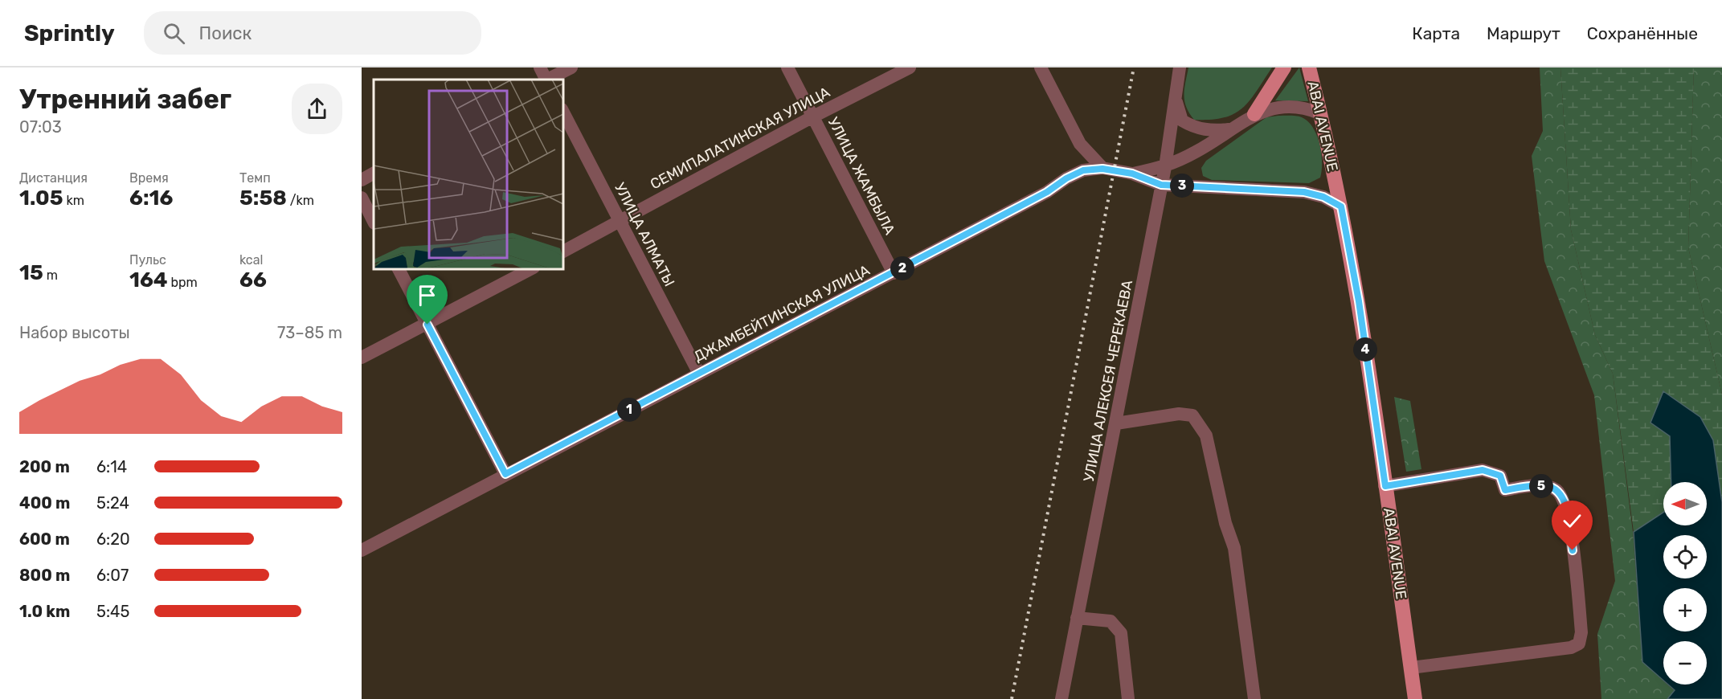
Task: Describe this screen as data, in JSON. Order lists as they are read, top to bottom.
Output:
{
  "streets": {
    "main road": ["ABAI AVENUE"],
    "street": [
      "СЕМИПАЛАТИНСКАЯ УЛИЦА",
      "УЛИЦА ЖАМБЫЛА",
      "УЛИЦА АЛМАТЫ",
      "ДЖАМБЕЙТИНСКАЯ УЛИЦА",
      "УЛИЦА АЛЕКСЕЯ ЧЕРЕКАЕВА"
    ]
  },
  "crossings": [
    ["ABAI AVENUE", "ДЖАМБЕЙТИНСКАЯ УЛИЦА"],
    ["СЕМИПАЛАТИНСКАЯ УЛИЦА", "УЛИЦА ЖАМБЫЛА"],
    ["СЕМИПАЛАТИНСКАЯ УЛИЦА", "УЛИЦА АЛМАТЫ"],
    ["УЛИЦА ЖАМБЫЛА", "ДЖАМБЕЙТИНСКАЯ УЛИЦА"],
    ["УЛИЦА АЛМАТЫ", "ДЖАМБЕЙТИНСКАЯ УЛИЦА"],
    ["ДЖАМБЕЙТИНСКАЯ УЛИЦА", "УЛИЦА АЛЕКСЕЯ ЧЕРЕКАЕВА"]
  ],
  "north": "left",
  "page": {
    "header": "Sprintly",
    "search": "Поиск",
    "nav": ["Карта", "Маршрут", "Сохранённые"],
    "heading": ["Утренний забег", "07:03"],
    "stats": [
      ["Дистанция", "1.05 km"],
      ["Время", "6:16"],
      ["Темп", "5:58 /km"],
      ["15 m"],
      ["Пульс", "164 bpm"],
      ["kcal", "66"]
    ],
    "pins": [
      "3",
      "2",
      "4",
      "1",
      "5"
    ],
    "chart": ["Набор высоты", "73–85 m"],
    "list": [
      {
        "name": "200 m",
        "note": "6:14"
      },
      {
        "name": "400 m",
        "note": "5:24"
      },
      {
        "name": "600 m",
        "note": "6:20"
      },
      {
        "name": "800 m",
        "note": "6:07"
      },
      {
        "name": "1.0 km",
        "note": "5:45"
      }
    ],
    "map_buttons": ["+", "−"]
  }
}
